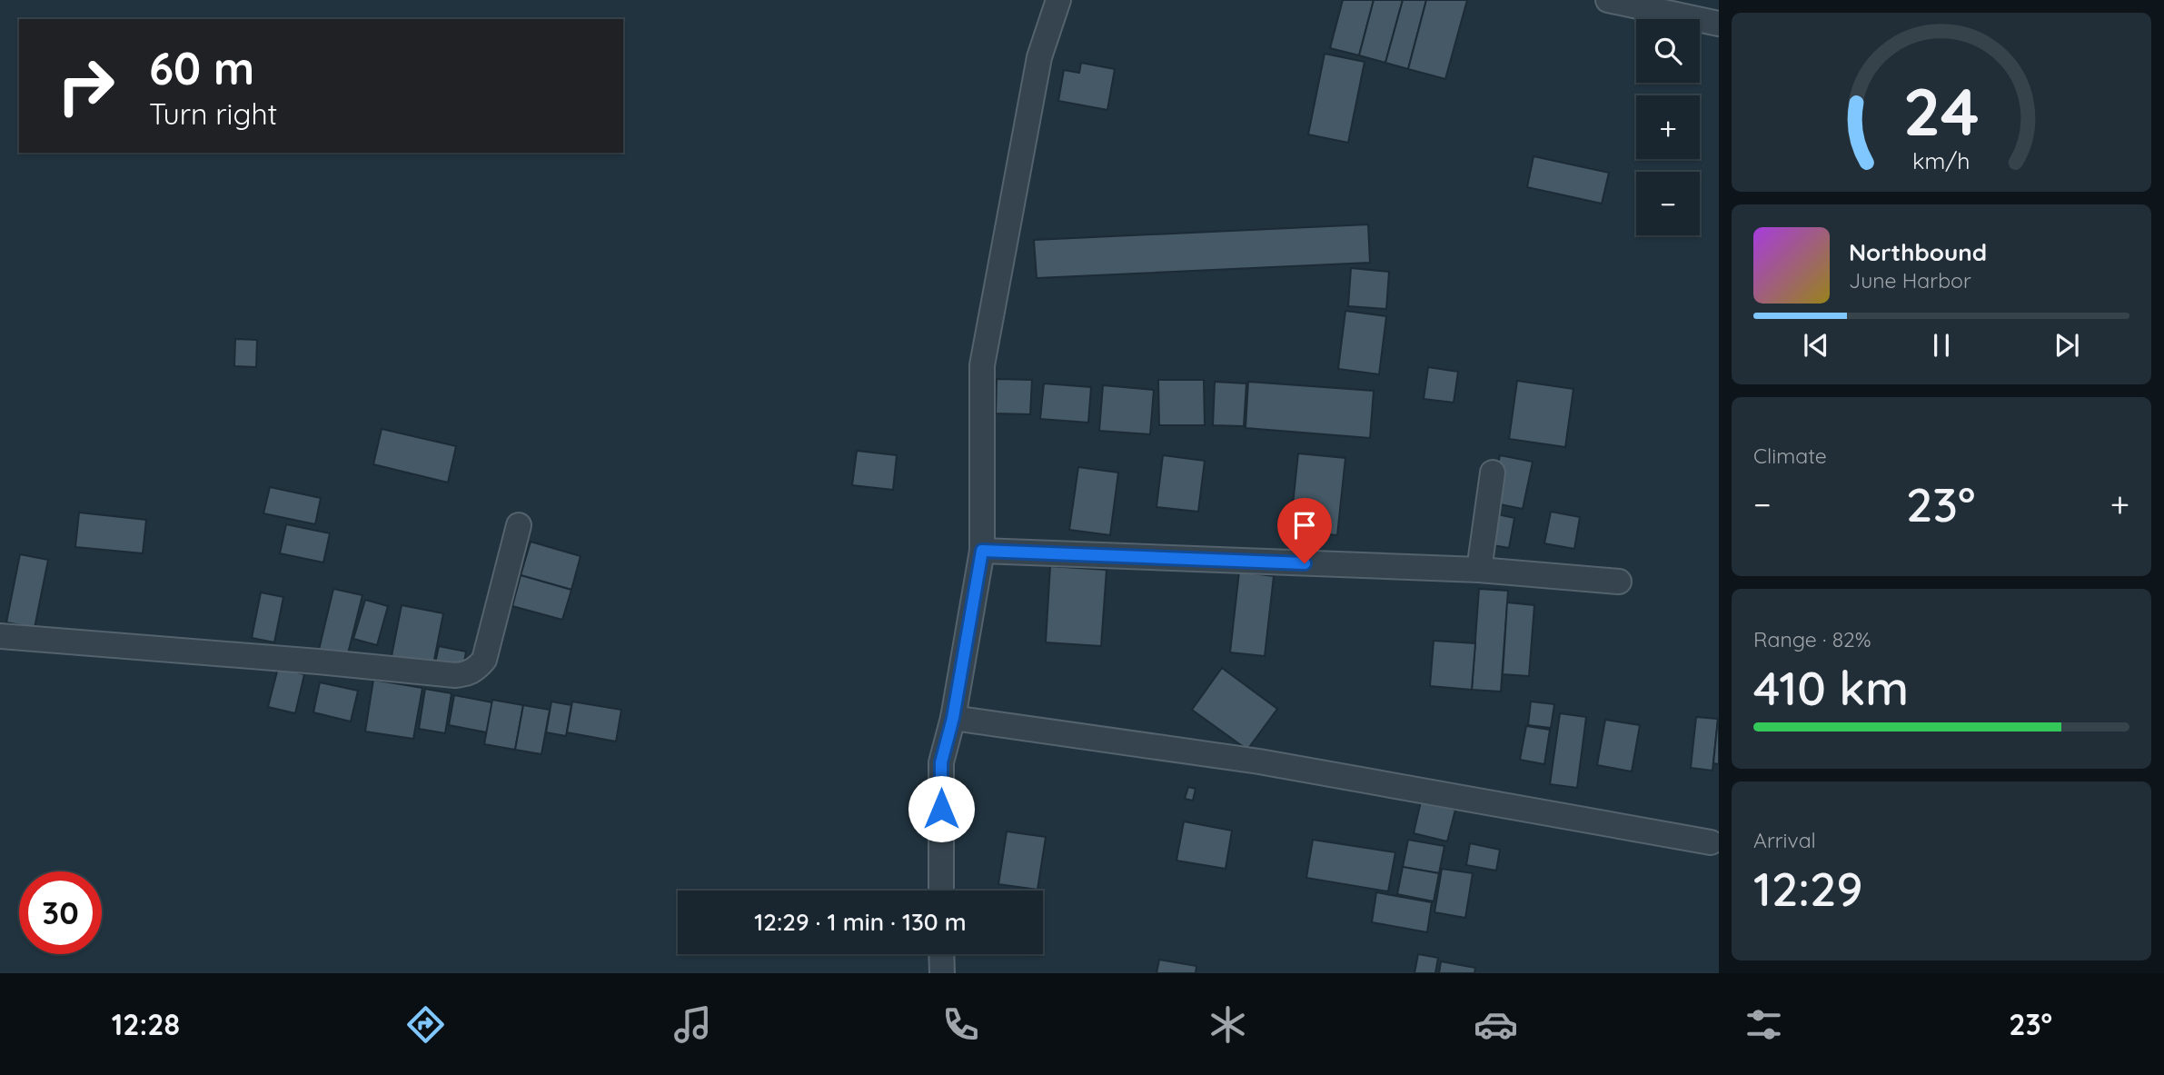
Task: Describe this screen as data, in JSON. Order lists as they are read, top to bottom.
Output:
{
  "page": {
    "map_buttons": ["+", "−"],
    "turn": ["60 m", "Turn right"],
    "song": ["Northbound", "June Harbor"],
    "tile": [
      "Climate",
      ["Range · 82%", "410 km"],
      ["Arrival", "12:29"]
    ],
    "heat": ["−", "23°", "+"],
    "limit": "30",
    "trip": "12:29 · 1 min · 130 m",
    "tabs": ["12:28", "23°"],
    "gauge": ["24", "km/h"]
  }
}
